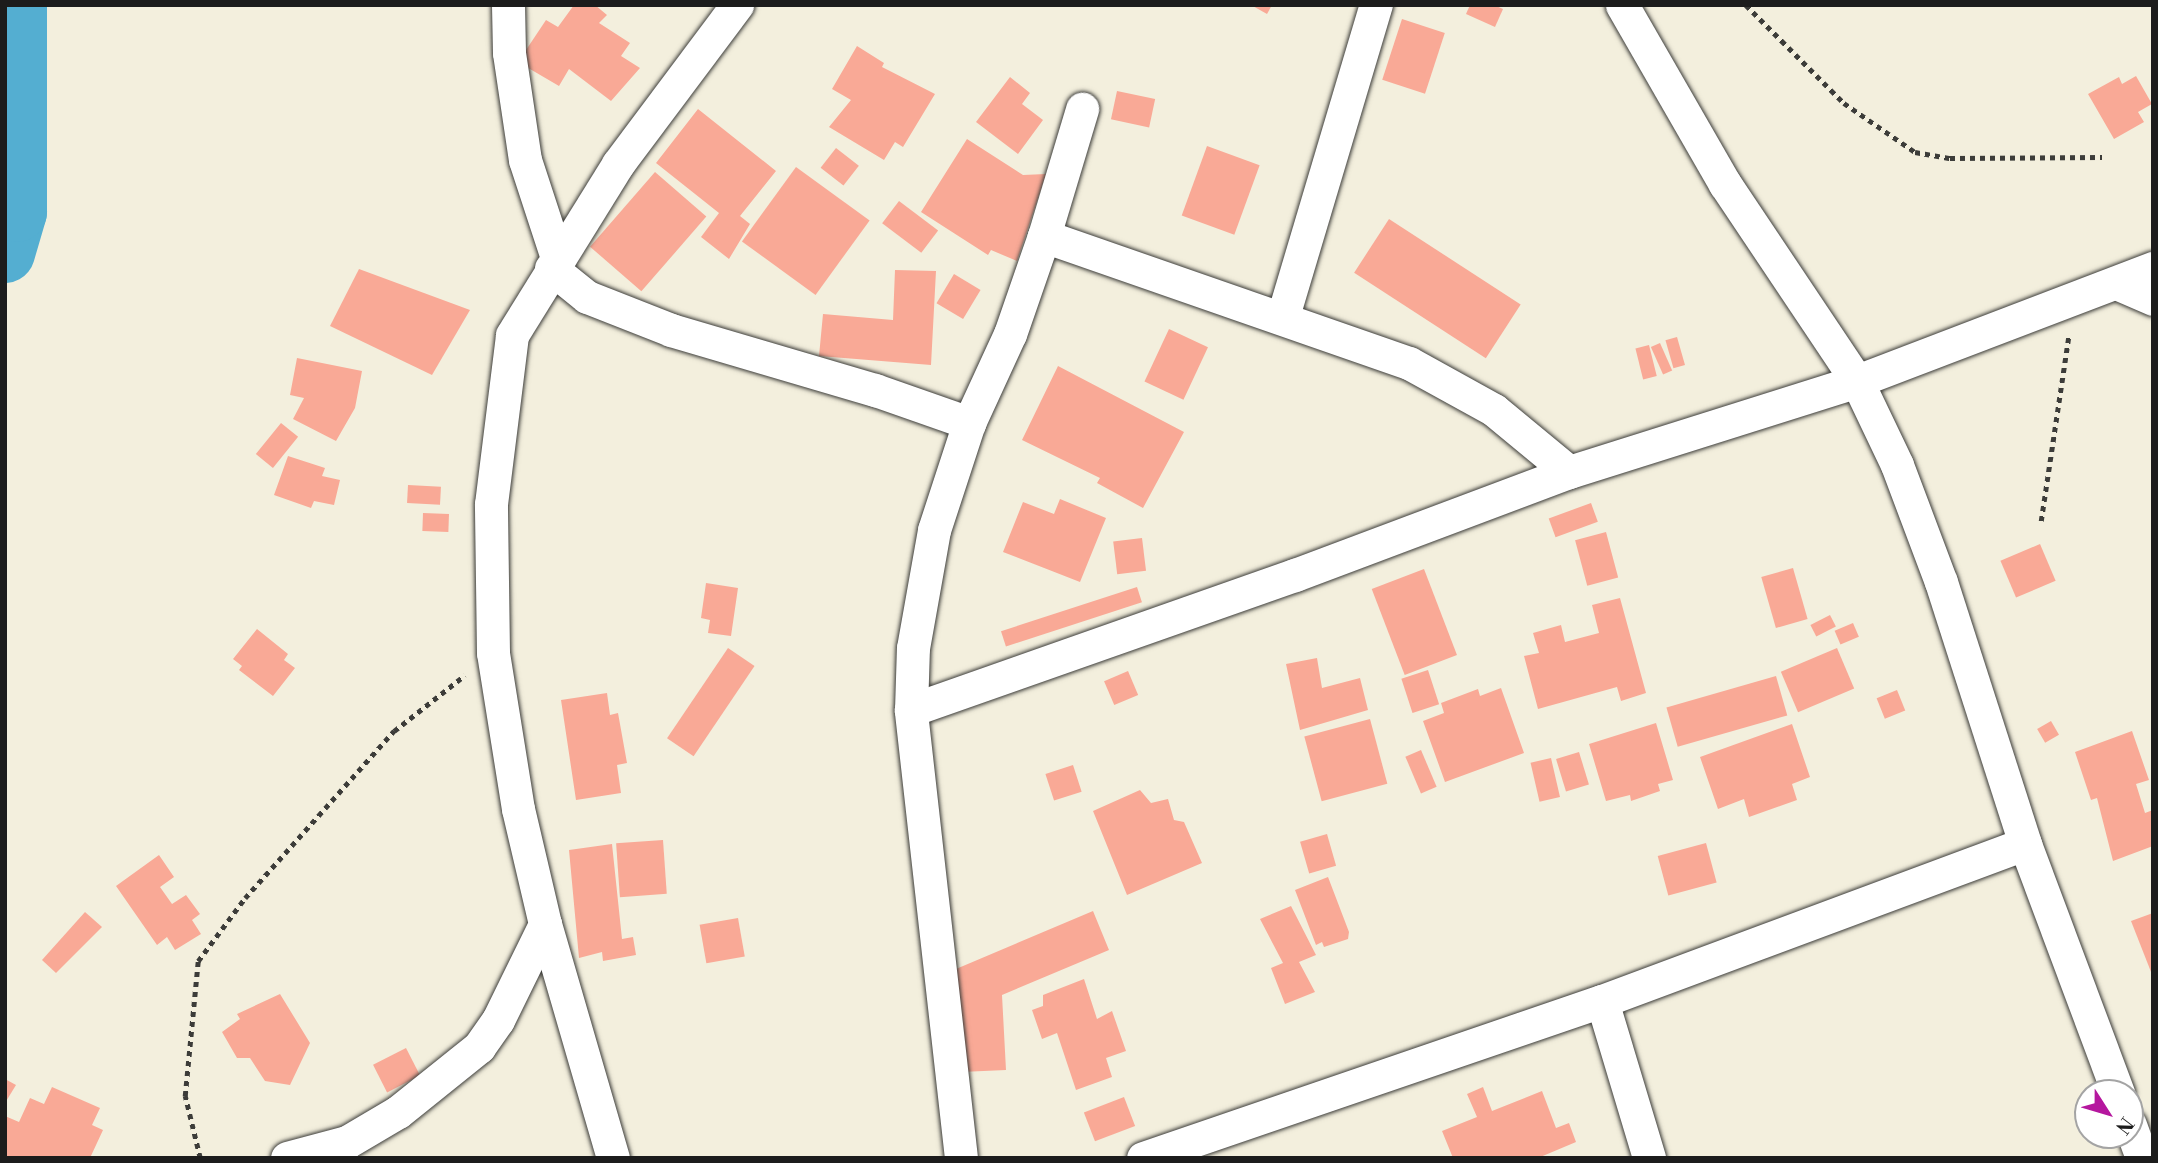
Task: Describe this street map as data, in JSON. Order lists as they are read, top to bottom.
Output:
{
  "north": "bottom right"
}
